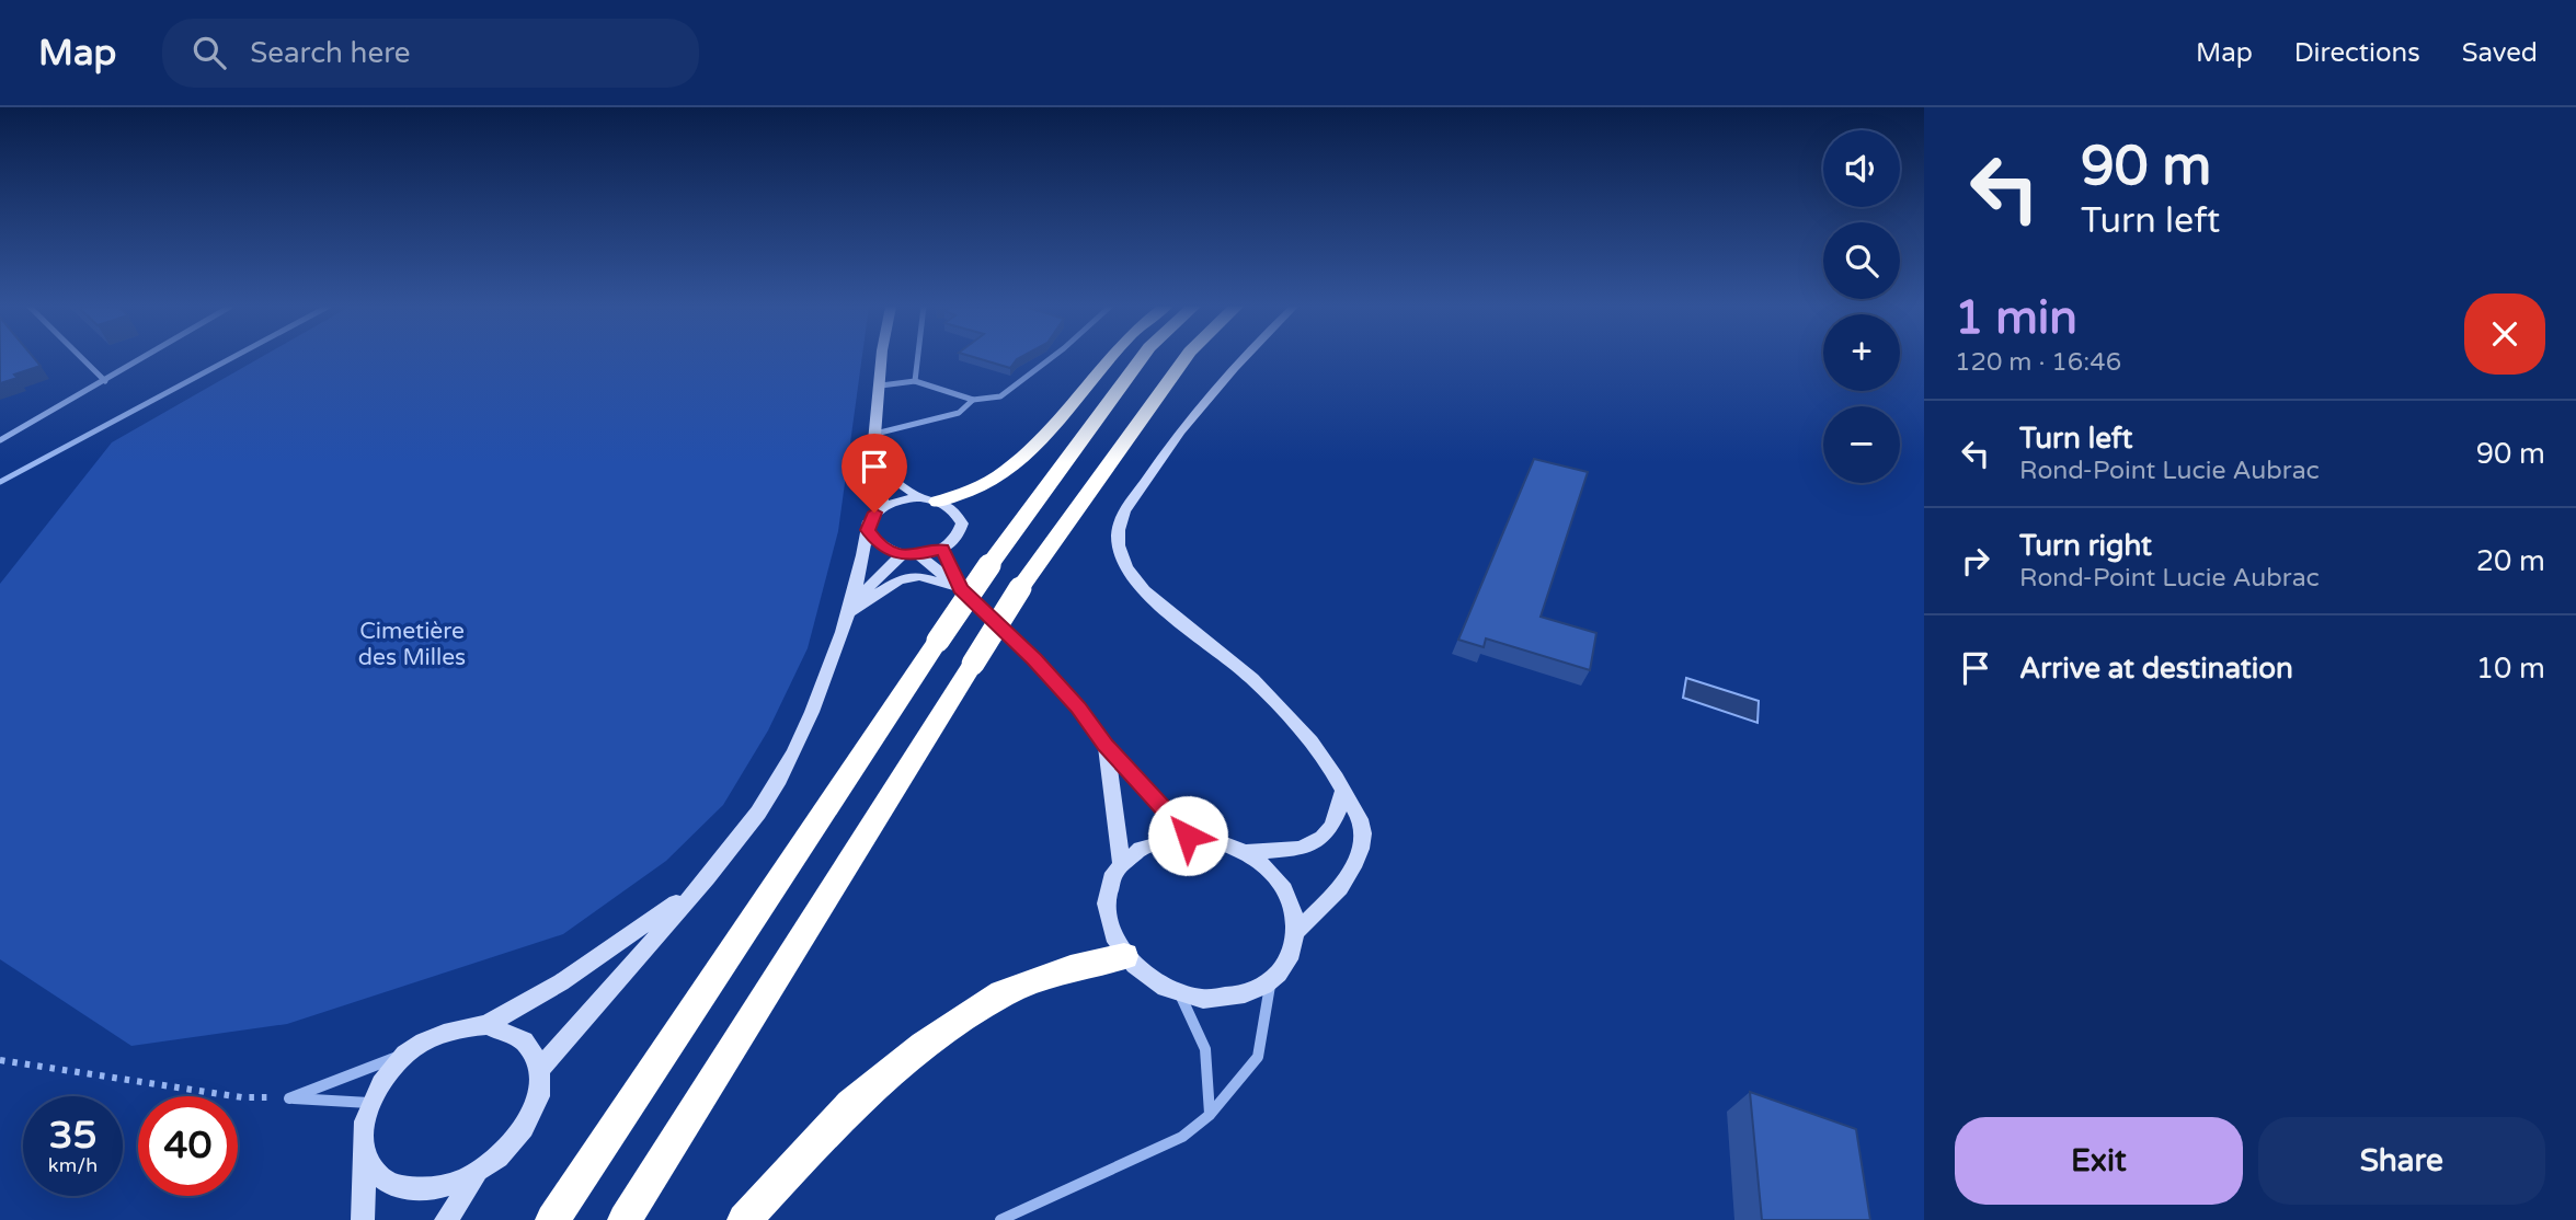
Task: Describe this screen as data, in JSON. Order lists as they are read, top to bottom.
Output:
{
  "parks": ["Cimetière des Milles"],
  "page": {
    "header": "Map",
    "search": "Search here",
    "nav": ["Map", "Directions", "Saved"],
    "turn": ["90 m", "Turn left"],
    "map_buttons": ["+", "−"],
    "heading": ["1 min", "120 m · 16:46"],
    "list": [
      {
        "name": "Turn left",
        "note": "Rond-Point Lucie Aubrac",
        "value": "90 m"
      },
      {
        "name": "Turn right",
        "note": "Rond-Point Lucie Aubrac",
        "value": "20 m"
      },
      {
        "name": "Arrive at destination",
        "value": "10 m"
      }
    ],
    "speed": "35 km/h",
    "limit": "40",
    "buttons": ["Exit", "Share"]
  }
}
